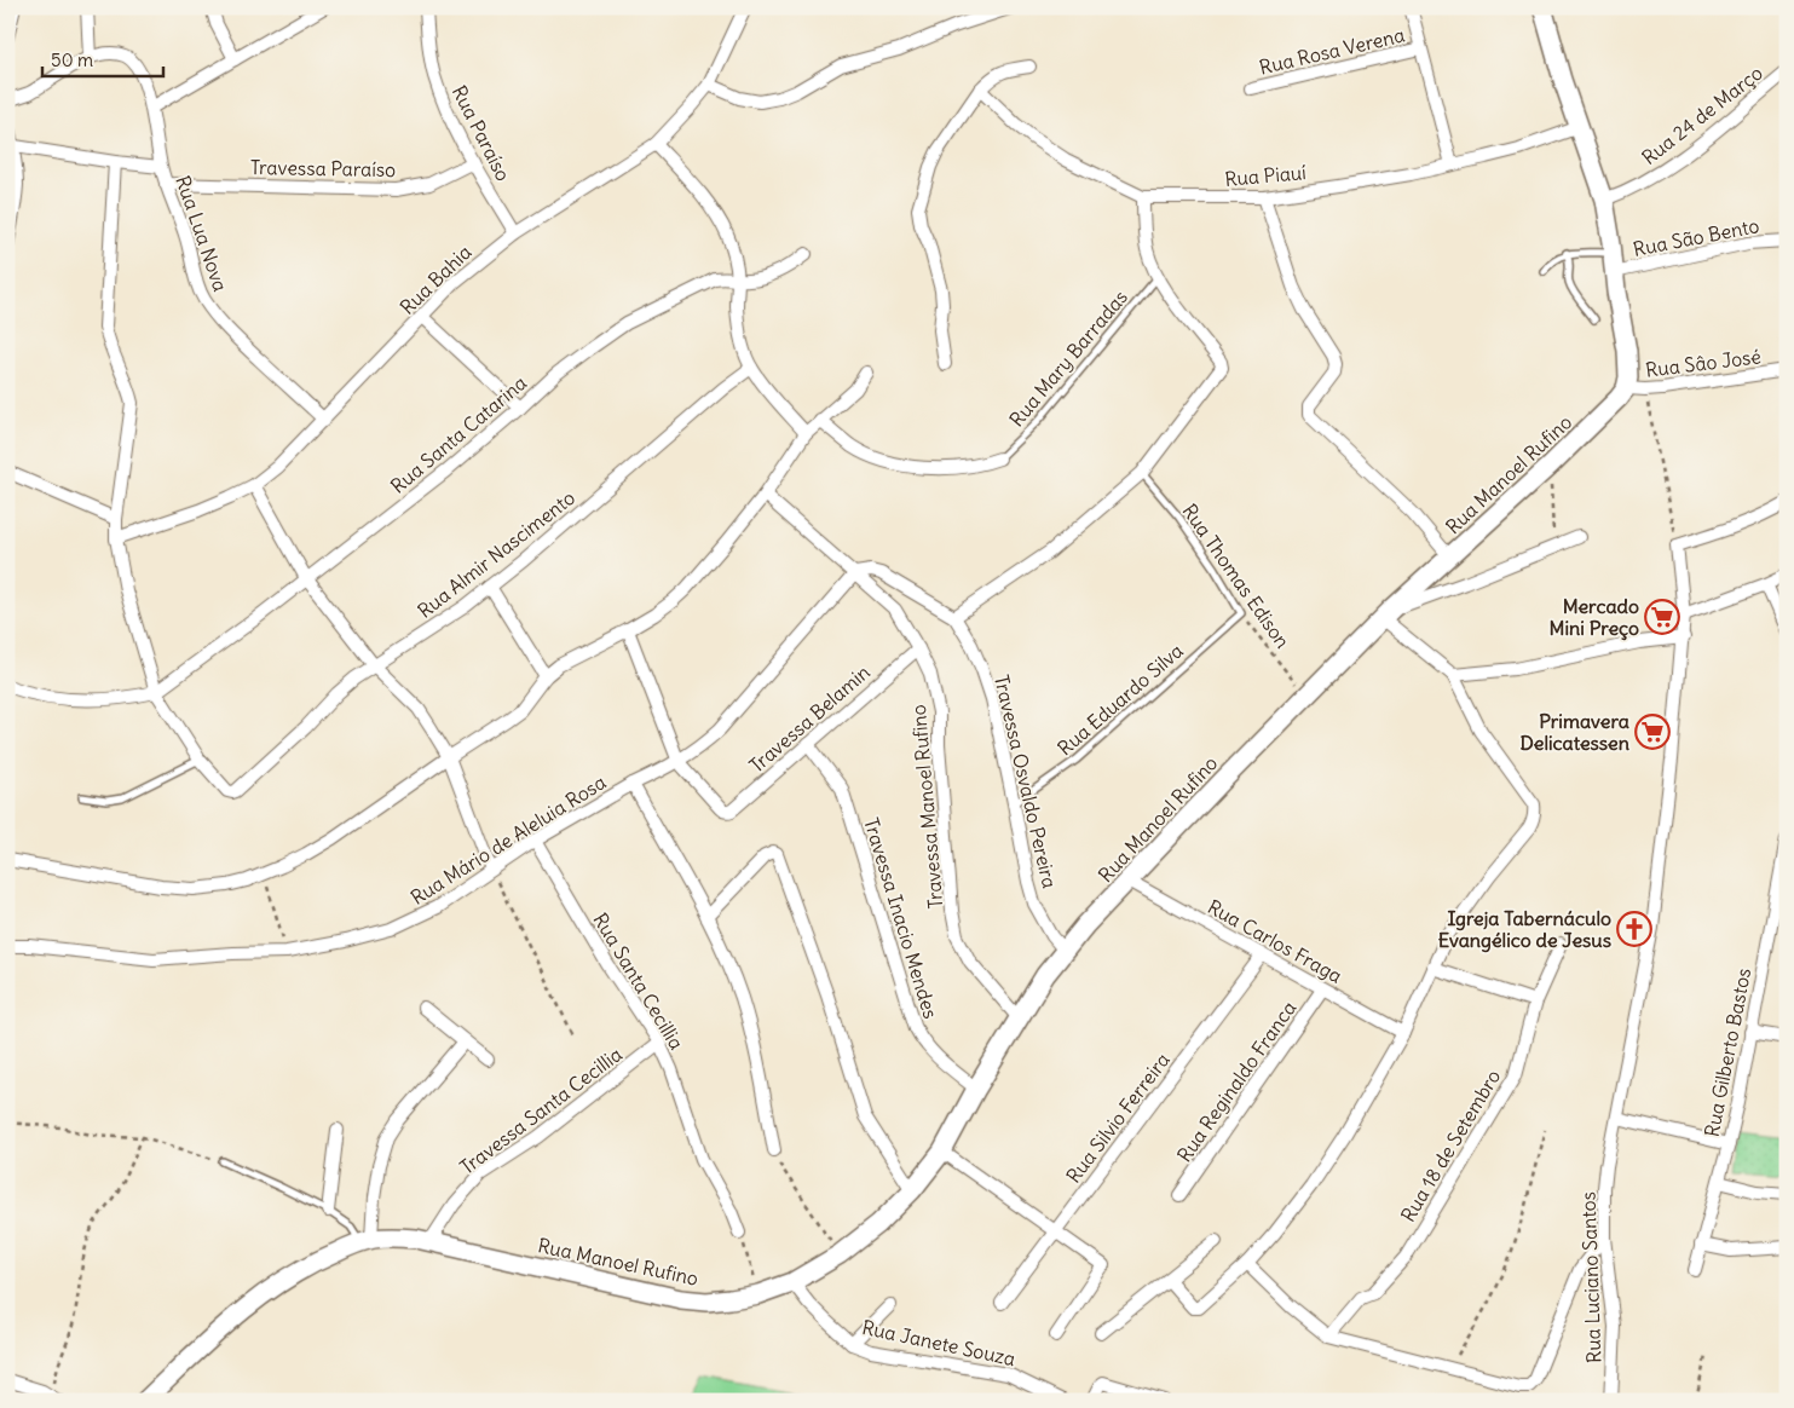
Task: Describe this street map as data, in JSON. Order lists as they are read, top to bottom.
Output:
{
  "streets": {
    "main road": ["Rua Manoel Rufino"],
    "street": [
      "Rua Rosa Verena",
      "Rua 24 de Março",
      "Rua Paraíso",
      "Travessa Paraíso",
      "Rua Piauí",
      "Rua Lua Nova",
      "Rua São Bento",
      "Rua Bahia",
      "Rua Sâo José",
      "Rua Santa Catarina",
      "Rua Almir Nascimento",
      "Travessa Belamin",
      "Travessa Osvaldo Pereira",
      "Travessa Manoel Rufino",
      "Rua Mário de Aleluia Rosa",
      "Travessa Inacio Mendes",
      "Rua Carlos Fraga",
      "Rua Santa Cecillia",
      "Rua Gilberto Bastos",
      "Rua Reginaldo Franca",
      "Travessa Santa Cecillia",
      "Rua Silvio Ferreira",
      "Rua 18 de Setembro",
      "Rua Luciano Santos",
      "Rua Janete Souza"
    ],
    "lane": ["Rua Mary Barradas", "Rua Thomas Edison", "Rua Eduardo Silva"]
  },
  "crossings": [
    ["Rua Paraíso", "Travessa Paraíso"],
    ["Rua Paraíso", "Rua Bahia"],
    ["Travessa Paraíso", "Rua Lua Nova"],
    ["Rua Lua Nova", "Rua Bahia"],
    ["Rua Sâo José", "Rua Manoel Rufino"],
    ["Rua Manoel Rufino", "Rua Thomas Edison"],
    ["Rua Manoel Rufino", "Travessa Osvaldo Pereira"],
    ["Rua Manoel Rufino", "Travessa Manoel Rufino"],
    ["Rua Manoel Rufino", "Travessa Inacio Mendes"],
    ["Rua Manoel Rufino", "Rua Carlos Fraga"],
    ["Rua Manoel Rufino", "Travessa Santa Cecillia"],
    ["Rua Manoel Rufino", "Rua Janete Souza"],
    ["Rua Thomas Edison", "Rua Eduardo Silva"],
    ["Rua Eduardo Silva", "Travessa Osvaldo Pereira"],
    ["Travessa Belamin", "Travessa Manoel Rufino"],
    ["Travessa Belamin", "Rua Mário de Aleluia Rosa"],
    ["Travessa Belamin", "Travessa Inacio Mendes"],
    ["Travessa Manoel Rufino", "Rua Mário de Aleluia Rosa"],
    ["Rua Mário de Aleluia Rosa", "Rua Santa Cecillia"],
    ["Rua Carlos Fraga", "Rua Reginaldo Franca"],
    ["Rua Carlos Fraga", "Rua Silvio Ferreira"],
    ["Rua Santa Cecillia", "Travessa Santa Cecillia"]
  ],
  "places": {
    "supermarket": ["Mercado Mini Preço", "Primavera Delicatessen"],
    "church": ["Igreja Tabernáculo Evangélico de Jesus"]
  },
  "scale_bar": "50 m"
}
